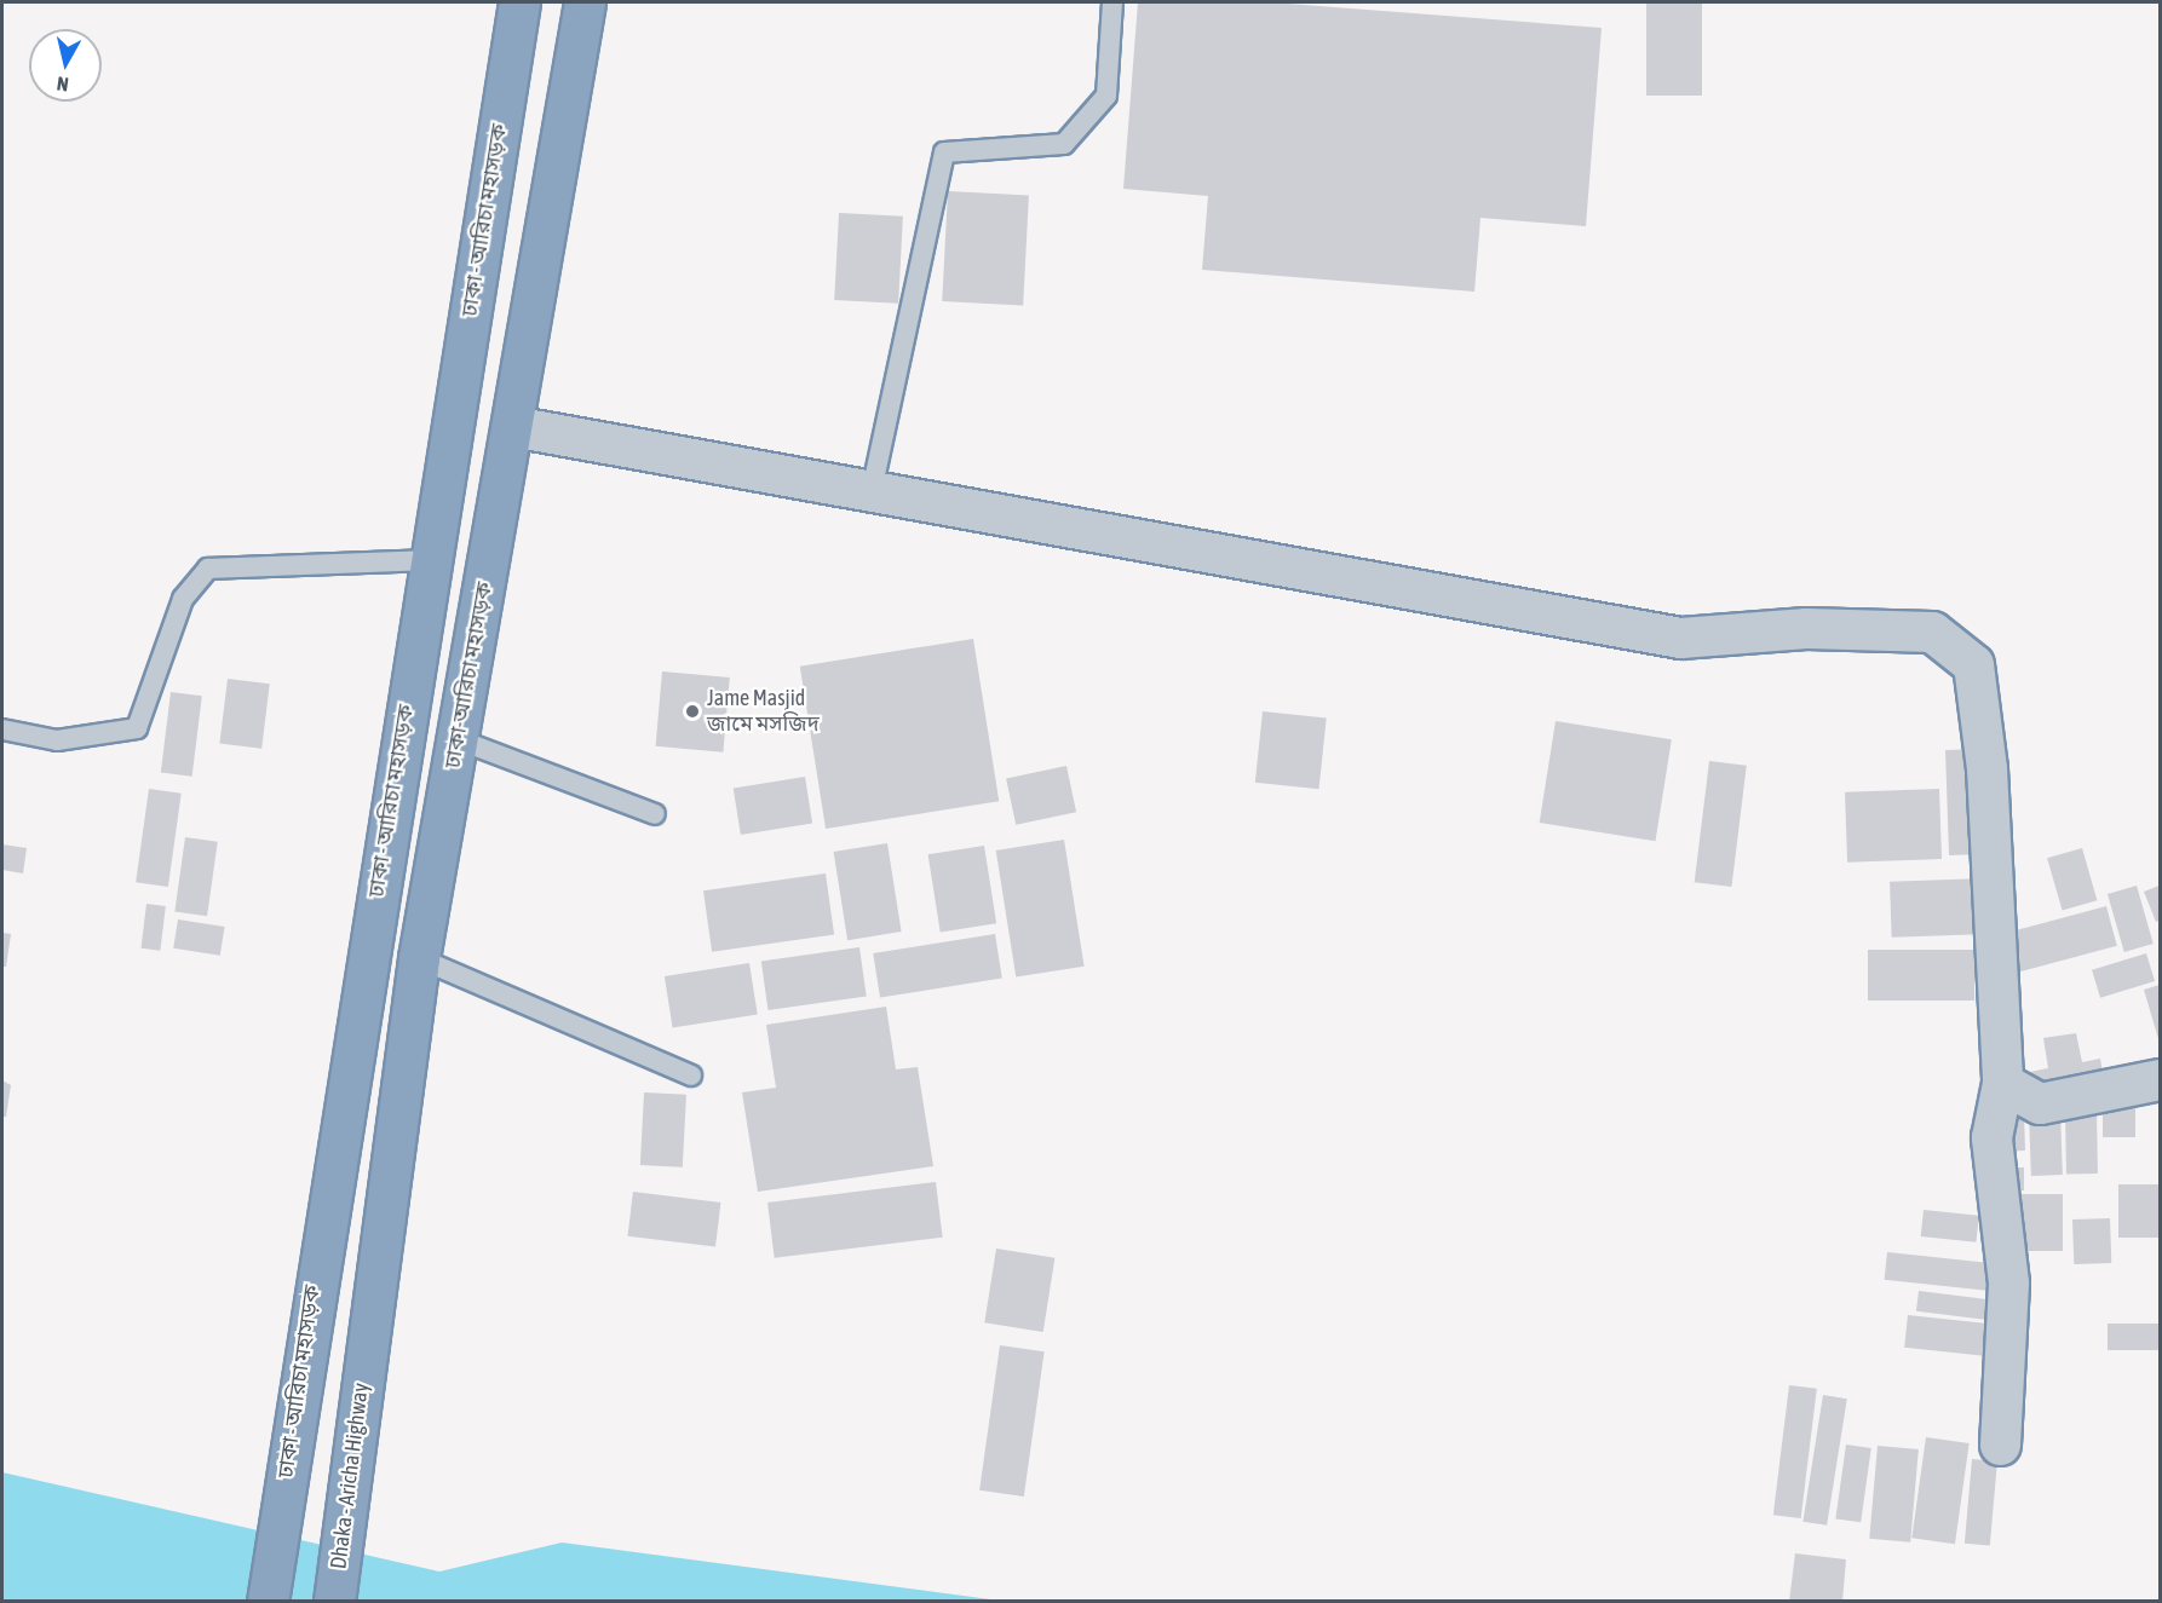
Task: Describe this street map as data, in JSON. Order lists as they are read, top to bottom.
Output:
{
  "streets": {
    "highway": ["ঢাকা - আরিচা মহাসড়ক", "ঢাকা-আরিচা মহাসড়ক", "Dhaka - Aricha Highway"]
  },
  "crossings": [
    ["ঢাকা-আরিচা মহাসড়ক", "Dhaka - Aricha Highway"]
  ],
  "places": ["Jame Masjid জামে মসজিদ"],
  "north": "bottom"
}
